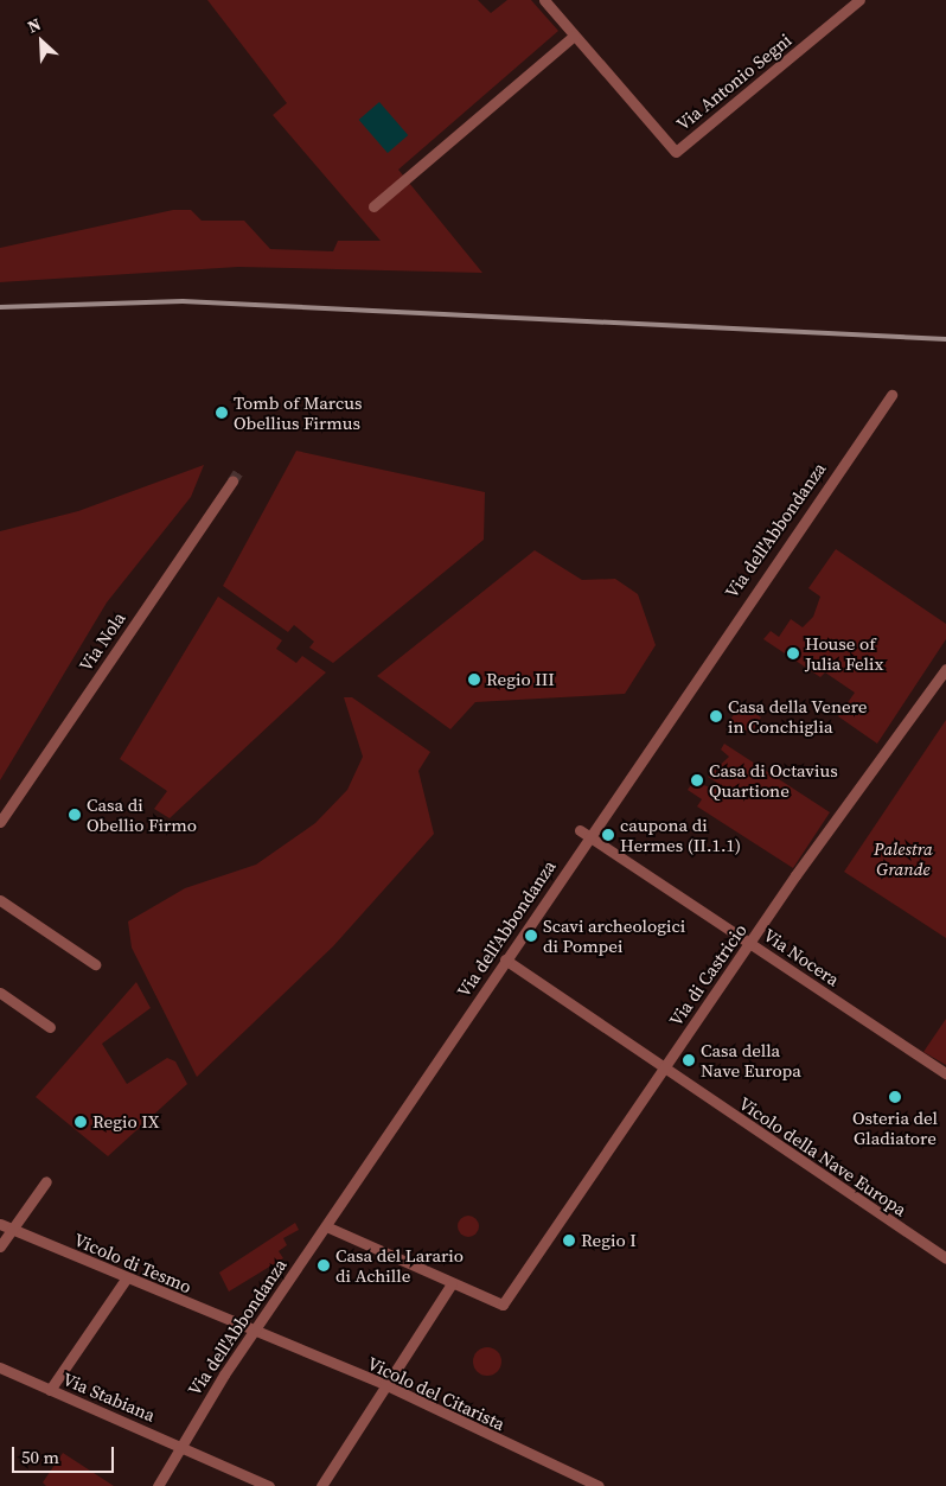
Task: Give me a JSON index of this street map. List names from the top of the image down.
{
  "streets": {
    "street": [
      "Via Antonio Segni",
      "Via dell'Abbondanza",
      "Via Nola",
      "Via Nocera",
      "Via di Castricio",
      "Vicolo della Nave Europa",
      "Vicolo di Tesmo",
      "Vicolo del Citarista",
      "Via Stabiana"
    ]
  },
  "crossings": [
    ["Via dell'Abbondanza", "Via Nocera"],
    ["Via dell'Abbondanza", "Vicolo della Nave Europa"],
    ["Via dell'Abbondanza", "Vicolo di Tesmo"],
    ["Via dell'Abbondanza", "Vicolo del Citarista"],
    ["Via dell'Abbondanza", "Via Stabiana"],
    ["Via Nocera", "Via di Castricio"],
    ["Via di Castricio", "Vicolo della Nave Europa"],
    ["Vicolo di Tesmo", "Vicolo del Citarista"]
  ],
  "parks": ["Palestra Grande"],
  "places": [
    "Tomb of Marcus Obellius Firmus",
    "House of Julia Felix",
    "Regio III",
    "Casa della Venere in Conchiglia",
    "Casa di Octavius Quartione",
    "Casa di Obellio Firmo",
    "caupona di Hermes (II.1.1)",
    "Scavi archeologici di Pompei",
    "Casa della Nave Europa",
    "Osteria del Gladiatore",
    "Regio IX",
    "Regio I",
    "Casa del Larario di Achille"
  ],
  "scale_bar": "50 m",
  "north": "top left"
}
